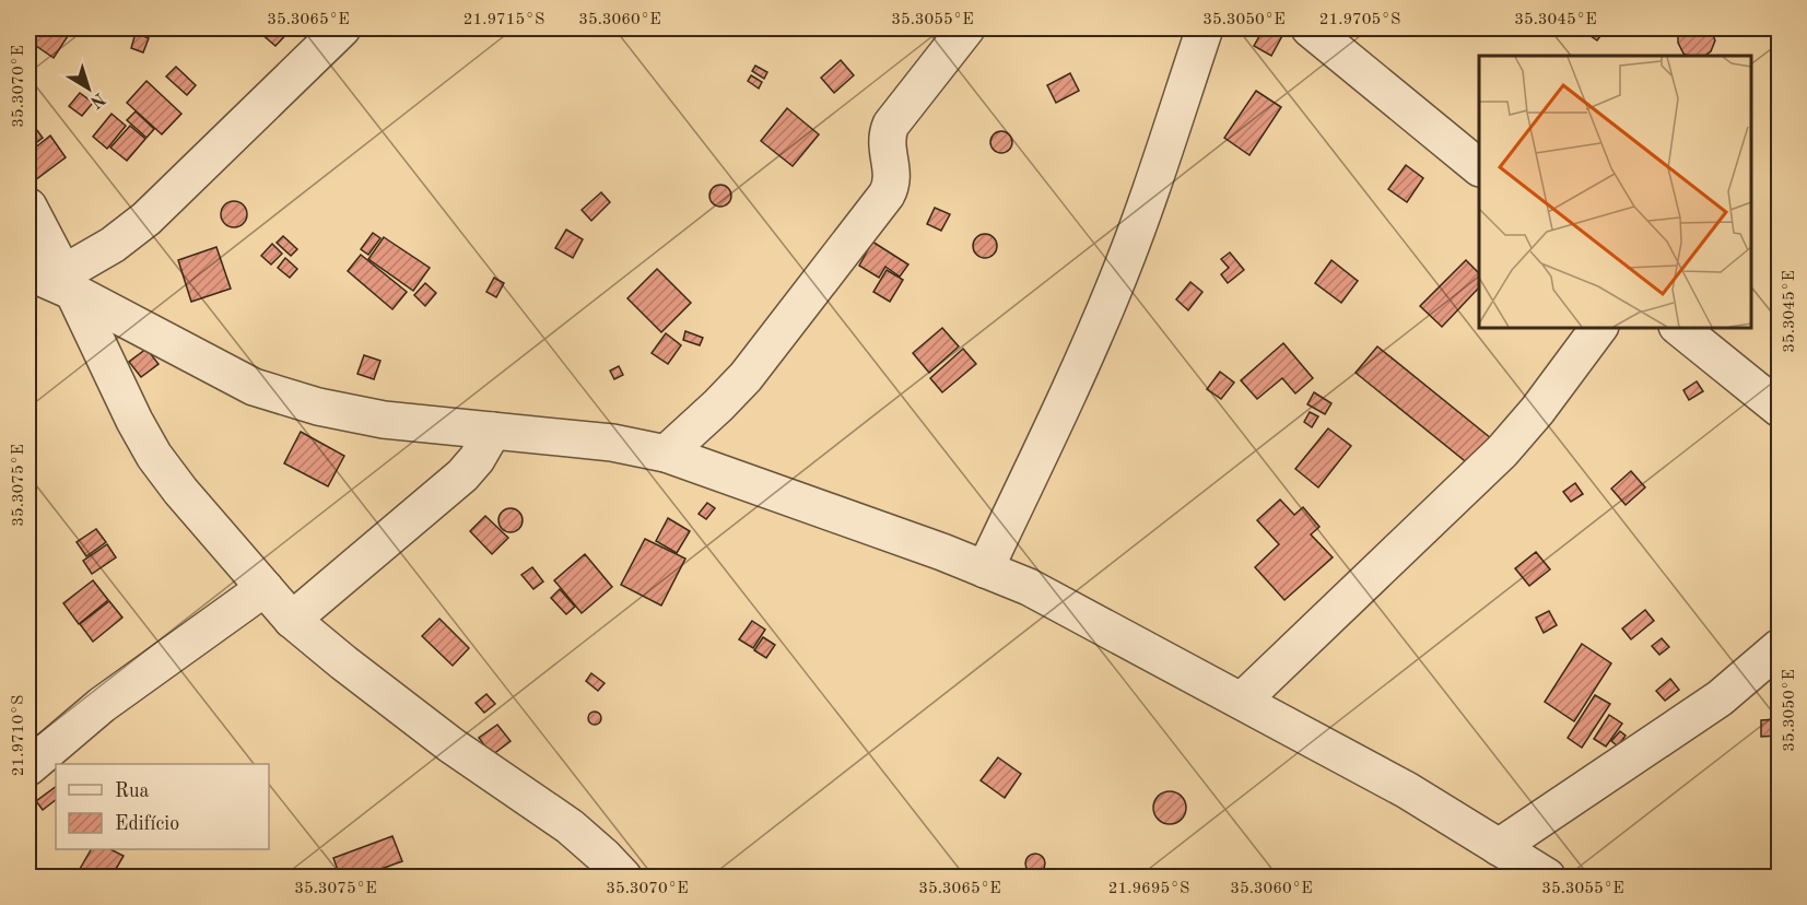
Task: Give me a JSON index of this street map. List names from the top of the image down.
{
  "legend": ["Rua", "Edifício"],
  "north": "bottom right",
  "coordinates": [
    "35.3065°E",
    "21.9715°S",
    "35.3060°E",
    "35.3055°E",
    "35.3050°E",
    "21.9705°S",
    "35.3045°E",
    "35.3070°E",
    "35.3075°E",
    "21.9710°S",
    "21.9695°S"
  ]
}
